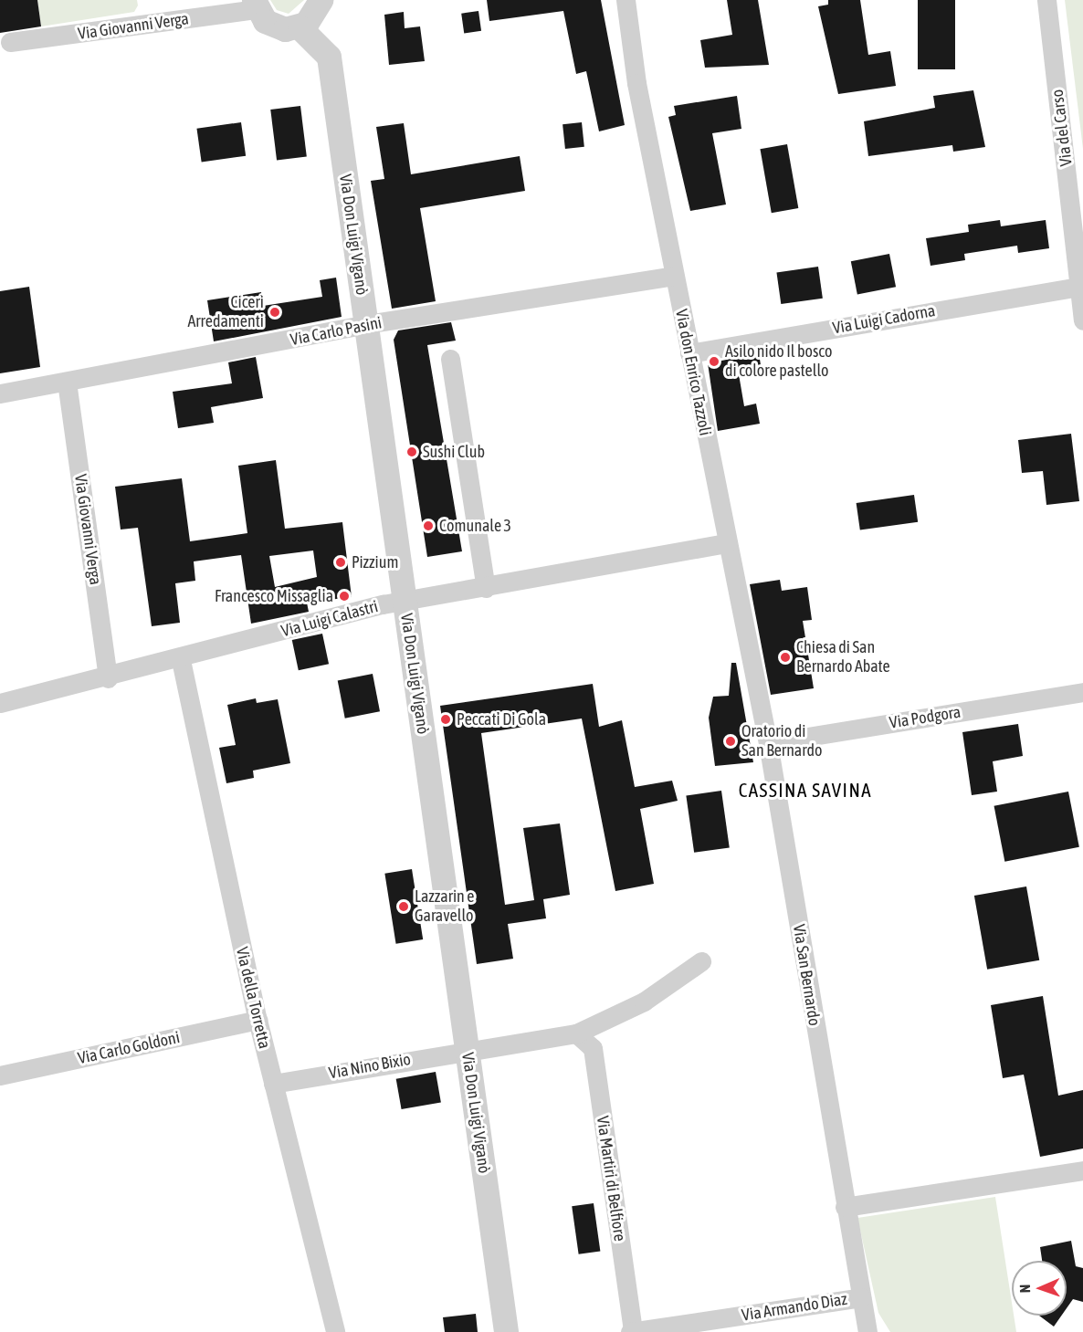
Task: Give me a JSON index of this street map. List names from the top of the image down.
{
  "streets": {
    "street": [
      "Via Giovanni Verga",
      "Via del Carso",
      "Via Don Luigi Viganò",
      "Via Luigi Cadorna",
      "Via Carlo Pasini",
      "Via don Enrico Tazzoli",
      "Via Luigi Calastri",
      "Via Podgora",
      "Via San Bernardo",
      "Via della Torretta",
      "Via Carlo Goldoni",
      "Via Nino Bixio",
      "Via Martiri di Belfiore",
      "Via Armando Diaz"
    ]
  },
  "crossings": [
    ["Via Giovanni Verga", "Via Carlo Pasini"],
    ["Via Giovanni Verga", "Via Luigi Calastri"],
    ["Via del Carso", "Via Luigi Cadorna"],
    ["Via Don Luigi Viganò", "Via Carlo Pasini"],
    ["Via Don Luigi Viganò", "Via Luigi Calastri"],
    ["Via Don Luigi Viganò", "Via Nino Bixio"],
    ["Via Luigi Cadorna", "Via don Enrico Tazzoli"],
    ["Via Carlo Pasini", "Via don Enrico Tazzoli"],
    ["Via don Enrico Tazzoli", "Via Luigi Calastri"],
    ["Via don Enrico Tazzoli", "Via Podgora"],
    ["Via don Enrico Tazzoli", "Via San Bernardo"],
    ["Via Luigi Calastri", "Via della Torretta"],
    ["Via Podgora", "Via San Bernardo"],
    ["Via San Bernardo", "Via Armando Diaz"],
    ["Via della Torretta", "Via Carlo Goldoni"],
    ["Via della Torretta", "Via Nino Bixio"],
    ["Via Nino Bixio", "Via Martiri di Belfiore"],
    ["Via Martiri di Belfiore", "Via Armando Diaz"]
  ],
  "districts": ["CASSINA SAVINA"],
  "places": [
    "Ciceri Arredamenti",
    "Asilo nido Il bosco di colore pastello",
    "Sushi Club",
    "Comunale 3",
    "Pizzium",
    "Francesco Missaglia",
    "Chiesa di San Bernardo Abate",
    "Peccati Di Gola",
    "Oratorio di San Bernardo",
    "Lazzarin e Garavello"
  ],
  "north": "left"
}
